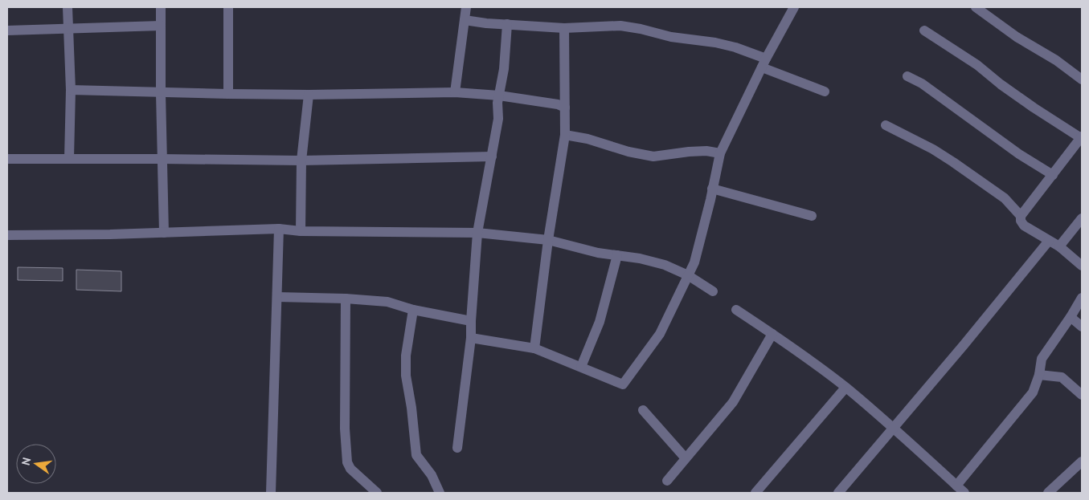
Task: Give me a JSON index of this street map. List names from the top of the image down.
{
  "north": "left"
}
